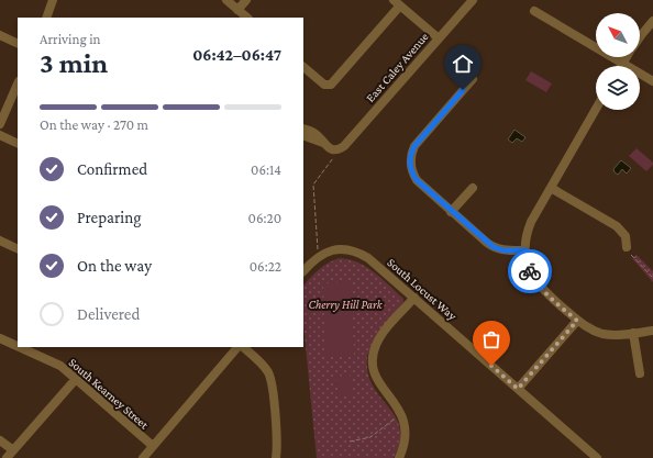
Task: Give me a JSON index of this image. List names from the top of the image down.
{
  "streets": {
    "street": ["East Caley Avenue", "South Locust Way", "South Kearney Street"]
  },
  "parks": ["Cherry Hill Park"],
  "north": "top left",
  "page": {
    "heading": ["3 min", "Arriving in", "06:42–06:47"],
    "bar": "On the way · 270 m",
    "list": [
      ["Confirmed", "06:14"],
      ["Preparing", "06:20"],
      ["On the way", "06:22"],
      "Delivered"
    ]
  }
}
